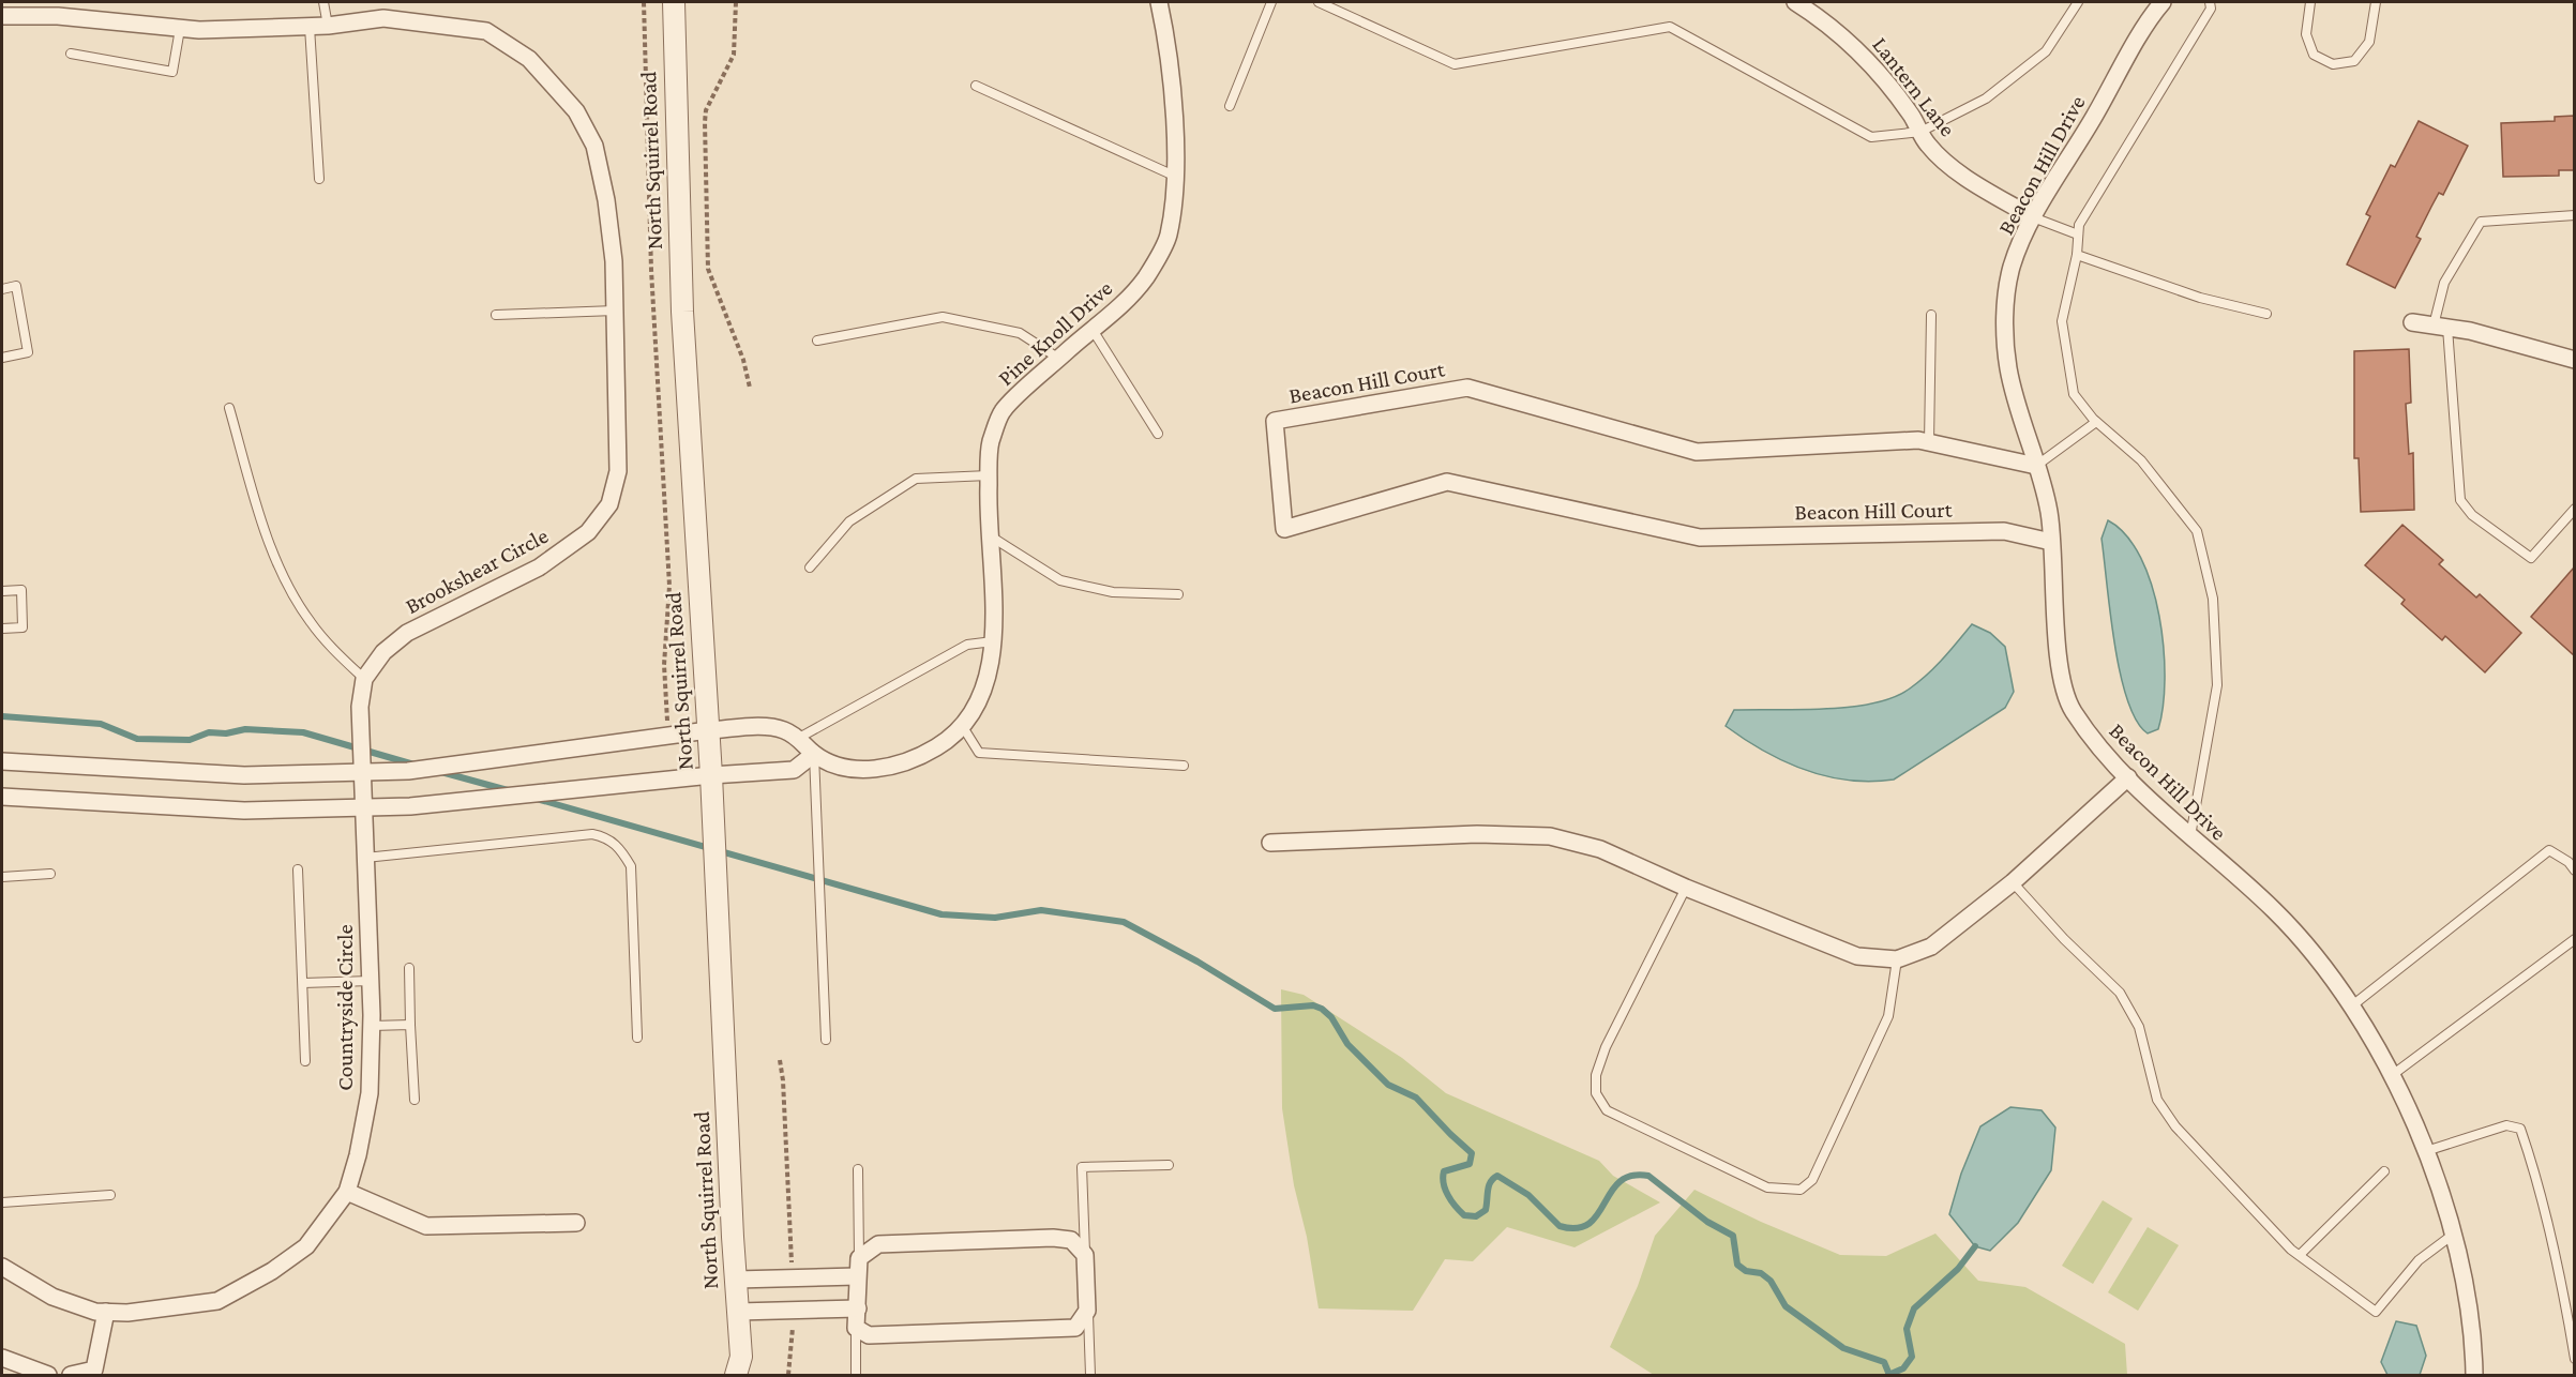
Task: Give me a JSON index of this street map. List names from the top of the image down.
{
  "streets": {
    "street": [
      "Lantern Lane",
      "North Squirrel Road",
      "Beacon Hill Drive",
      "Pine Knoll Drive",
      "Beacon Hill Court",
      "Brookshear Circle",
      "Countryside Circle"
    ]
  },
  "crossings": [
    ["Lantern Lane", "Beacon Hill Drive"],
    ["North Squirrel Road", "Pine Knoll Drive"],
    ["Beacon Hill Drive", "Beacon Hill Court"],
    ["Brookshear Circle", "Countryside Circle"]
  ]
}
